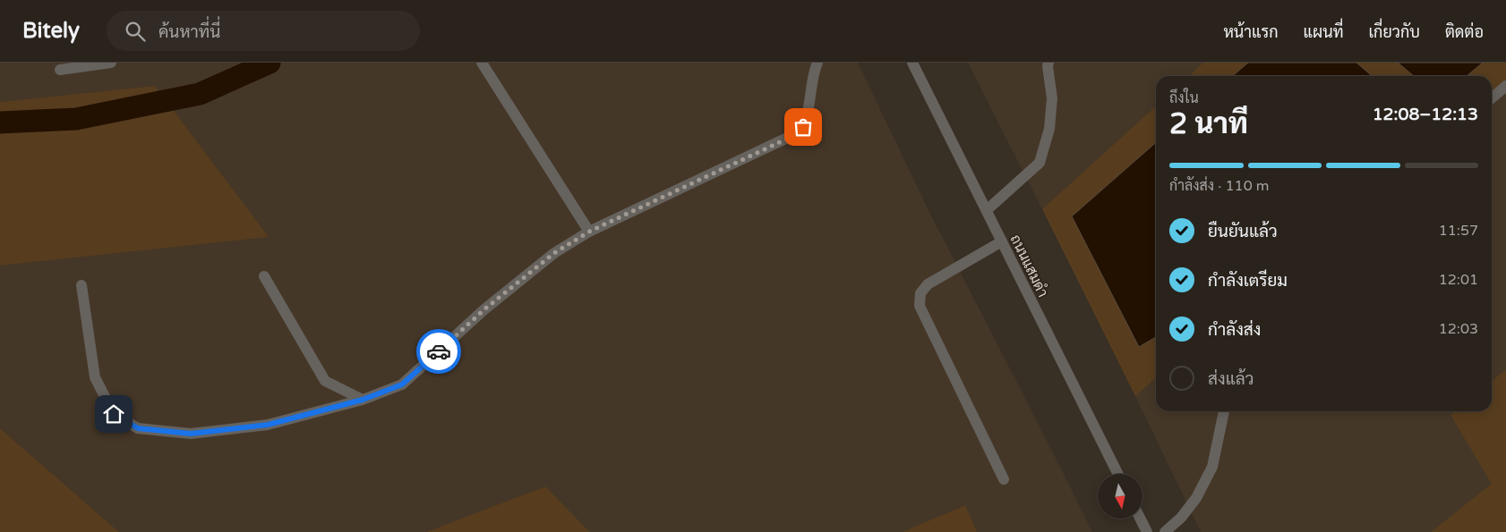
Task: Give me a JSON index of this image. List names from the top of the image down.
{
  "streets": {
    "street": ["ถนนแสมดำ"]
  },
  "north": "bottom",
  "page": {
    "header": "Bitely",
    "search": "ค้นหาที่นี่",
    "nav": [
      "หน้าแรก",
      "แผนที่",
      "เกี่ยวกับ",
      "ติดต่อ"
    ],
    "heading": ["2 นาที", "ถึงใน", "12:08–12:13"],
    "bar": "กำลังส่ง · 110 m",
    "list": [
      ["ยืนยันแล้ว", "11:57"],
      ["กำลังเตรียม", "12:01"],
      ["กำลังส่ง", "12:03"],
      "ส่งแล้ว"
    ]
  }
}
